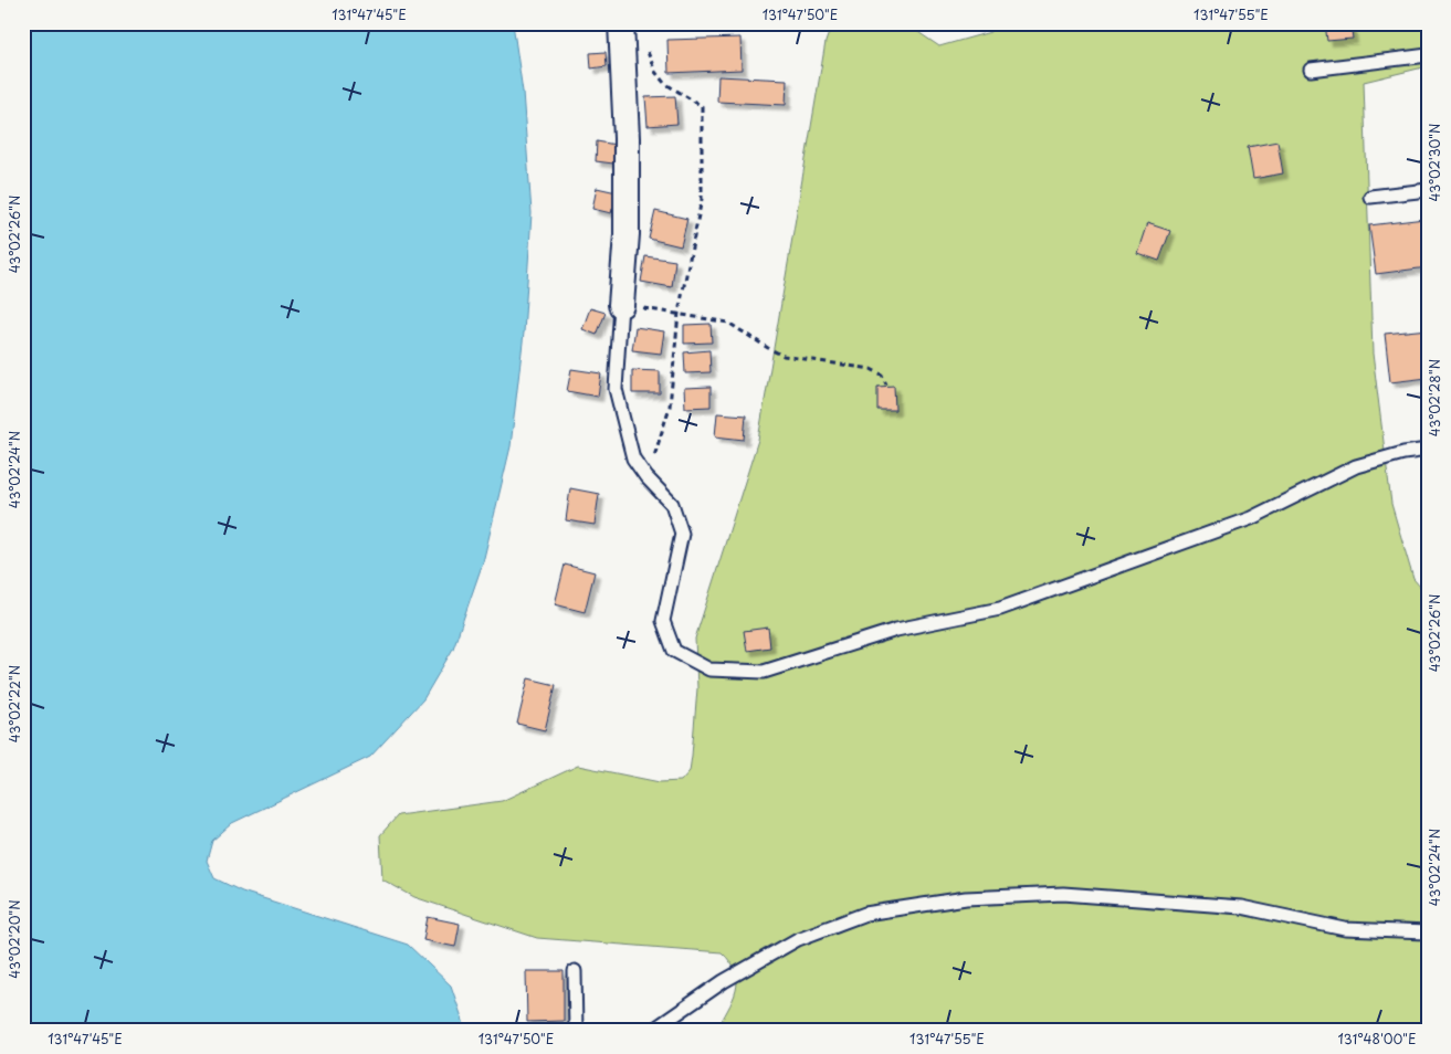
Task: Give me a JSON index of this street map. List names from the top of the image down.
{
  "coordinates": [
    "131°47'45\"E",
    "131°47'50\"E",
    "131°47'55\"E",
    "43°02'30\"N",
    "43°02'26\"N",
    "43°02'28\"N",
    "43°02'24\"N",
    "43°02'22\"N",
    "43°02'20\"N",
    "131°48'00\"E"
  ]
}
